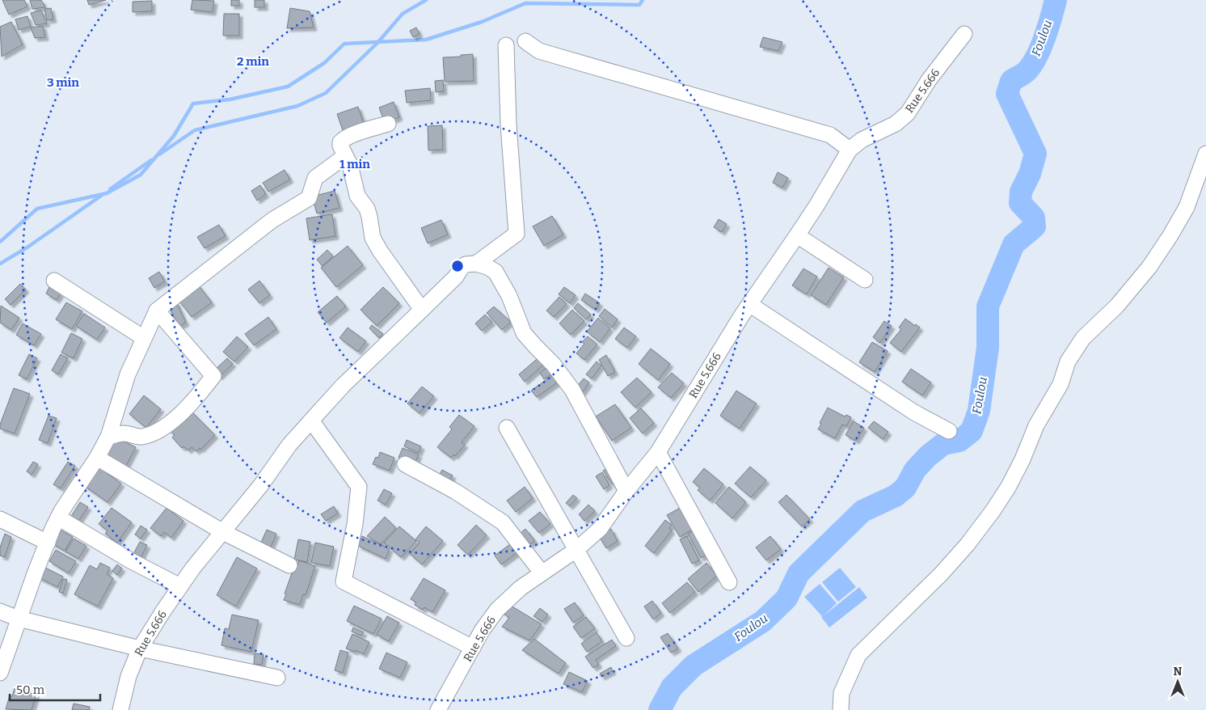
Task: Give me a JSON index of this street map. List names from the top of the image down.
{
  "streets": {
    "street": ["Rue 5.666"]
  },
  "water": ["Foulou"],
  "scale_bar": "50 m",
  "north": "top",
  "rings": ["2 min", "3 min", "1 min"]
}
